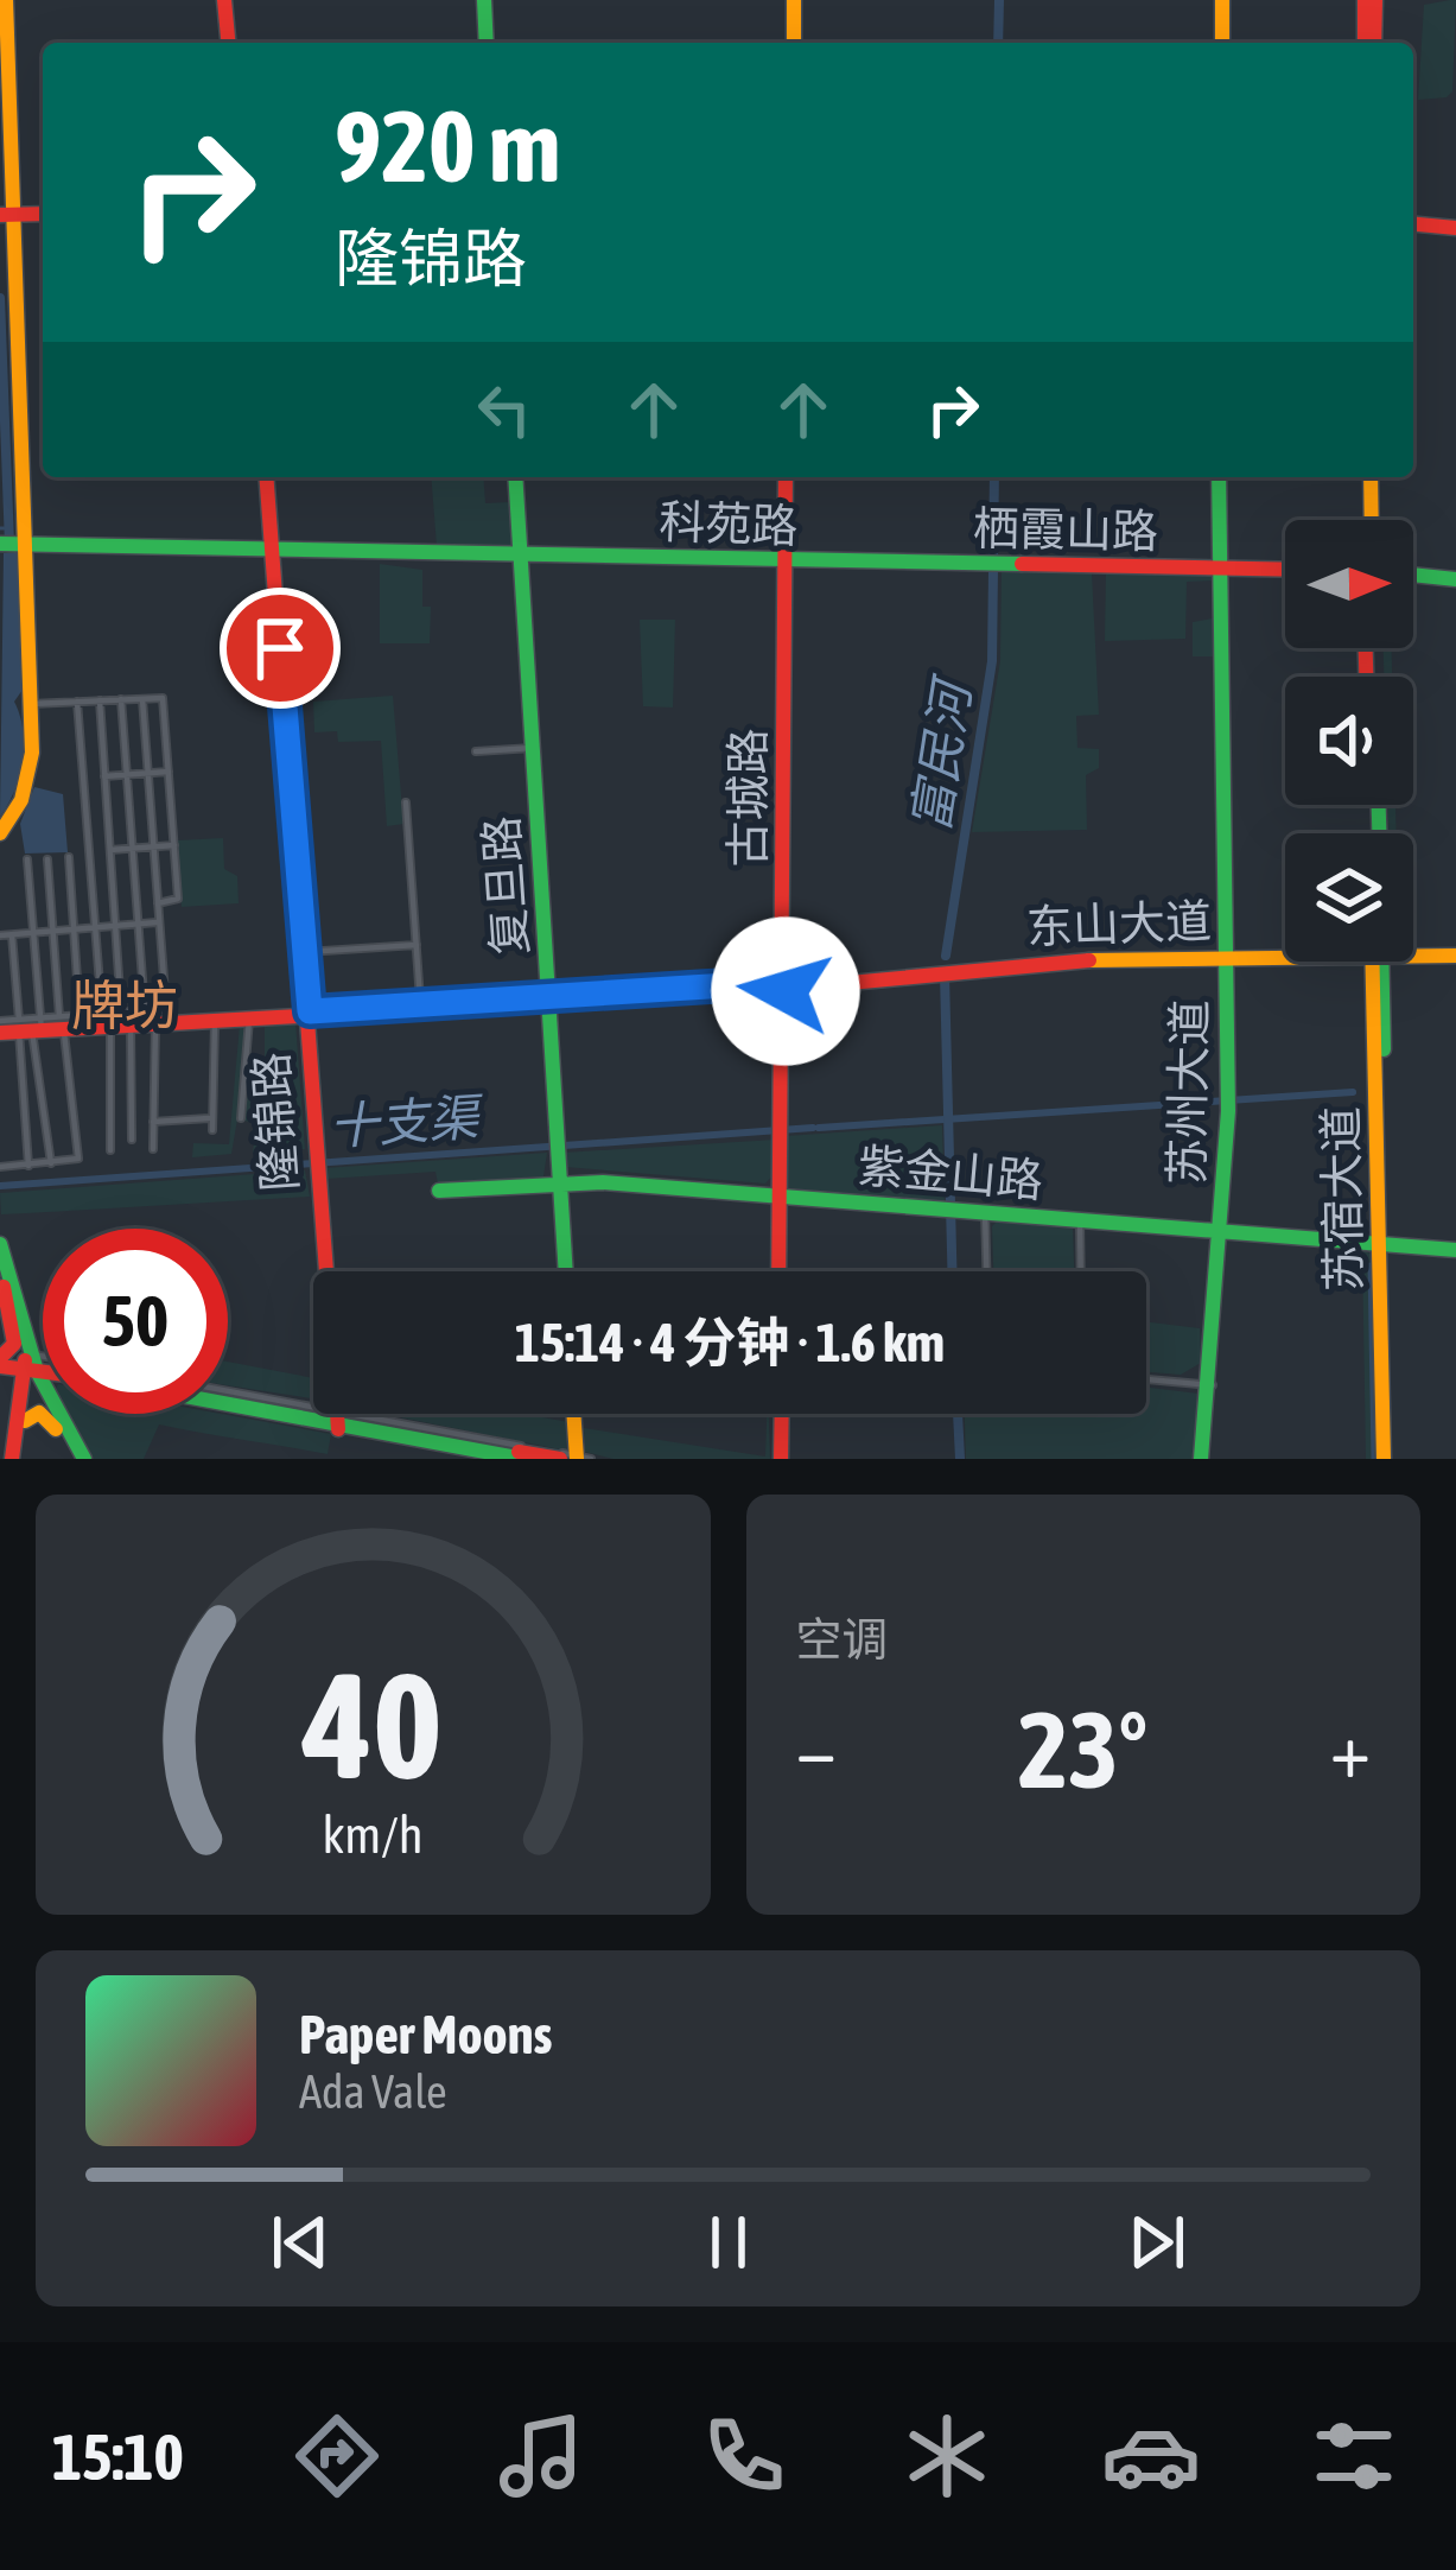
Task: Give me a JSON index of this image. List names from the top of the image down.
{
  "streets": {
    "street": [
      "科苑路",
      "栖霞山路",
      "古城路",
      "复旦路",
      "东山大道",
      "苏州大道",
      "隆锦路",
      "紫金山路",
      "苏宿大道"
    ]
  },
  "crossings": [
    ["科苑路", "栖霞山路"],
    ["科苑路", "古城路"],
    ["科苑路", "复旦路"],
    ["科苑路", "隆锦路"],
    ["栖霞山路", "苏州大道"],
    ["古城路", "东山大道"],
    ["古城路", "紫金山路"],
    ["复旦路", "东山大道"],
    ["复旦路", "紫金山路"],
    ["东山大道", "苏州大道"],
    ["东山大道", "隆锦路"],
    ["苏州大道", "紫金山路"],
    ["紫金山路", "苏宿大道"]
  ],
  "districts": ["牌坊"],
  "water": ["富民河", "十支渠"],
  "north": "right",
  "page": {
    "turn": ["920 m", "隆锦路"],
    "limit": "50",
    "trip": "15:14 · 4 分钟 · 1.6 km",
    "tile": "空调",
    "heat": ["−", "23°", "+"],
    "song": ["Paper Moons", "Ada Vale"],
    "tabs": "15:10",
    "gauge": ["40", "km/h"]
  }
}
